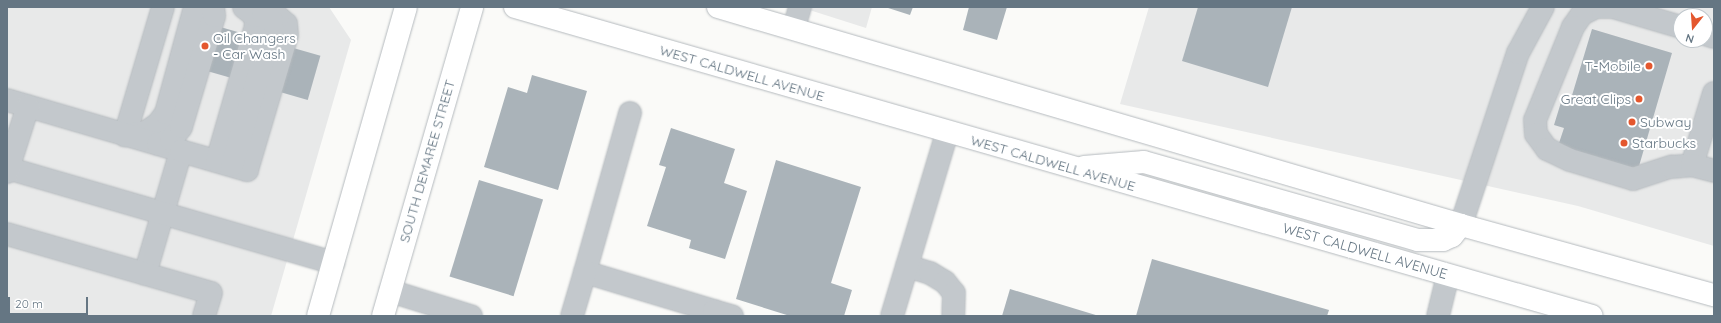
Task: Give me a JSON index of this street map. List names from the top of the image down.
{
  "streets": {
    "main road": ["WEST CALDWELL AVENUE", "SOUTH DEMAREE STREET"]
  },
  "places": [
    "Oil Changers - Car Wash",
    "T-Mobile",
    "Great Clips",
    "Subway",
    "Starbucks"
  ],
  "scale_bar": "20 m",
  "north": "bottom"
}
